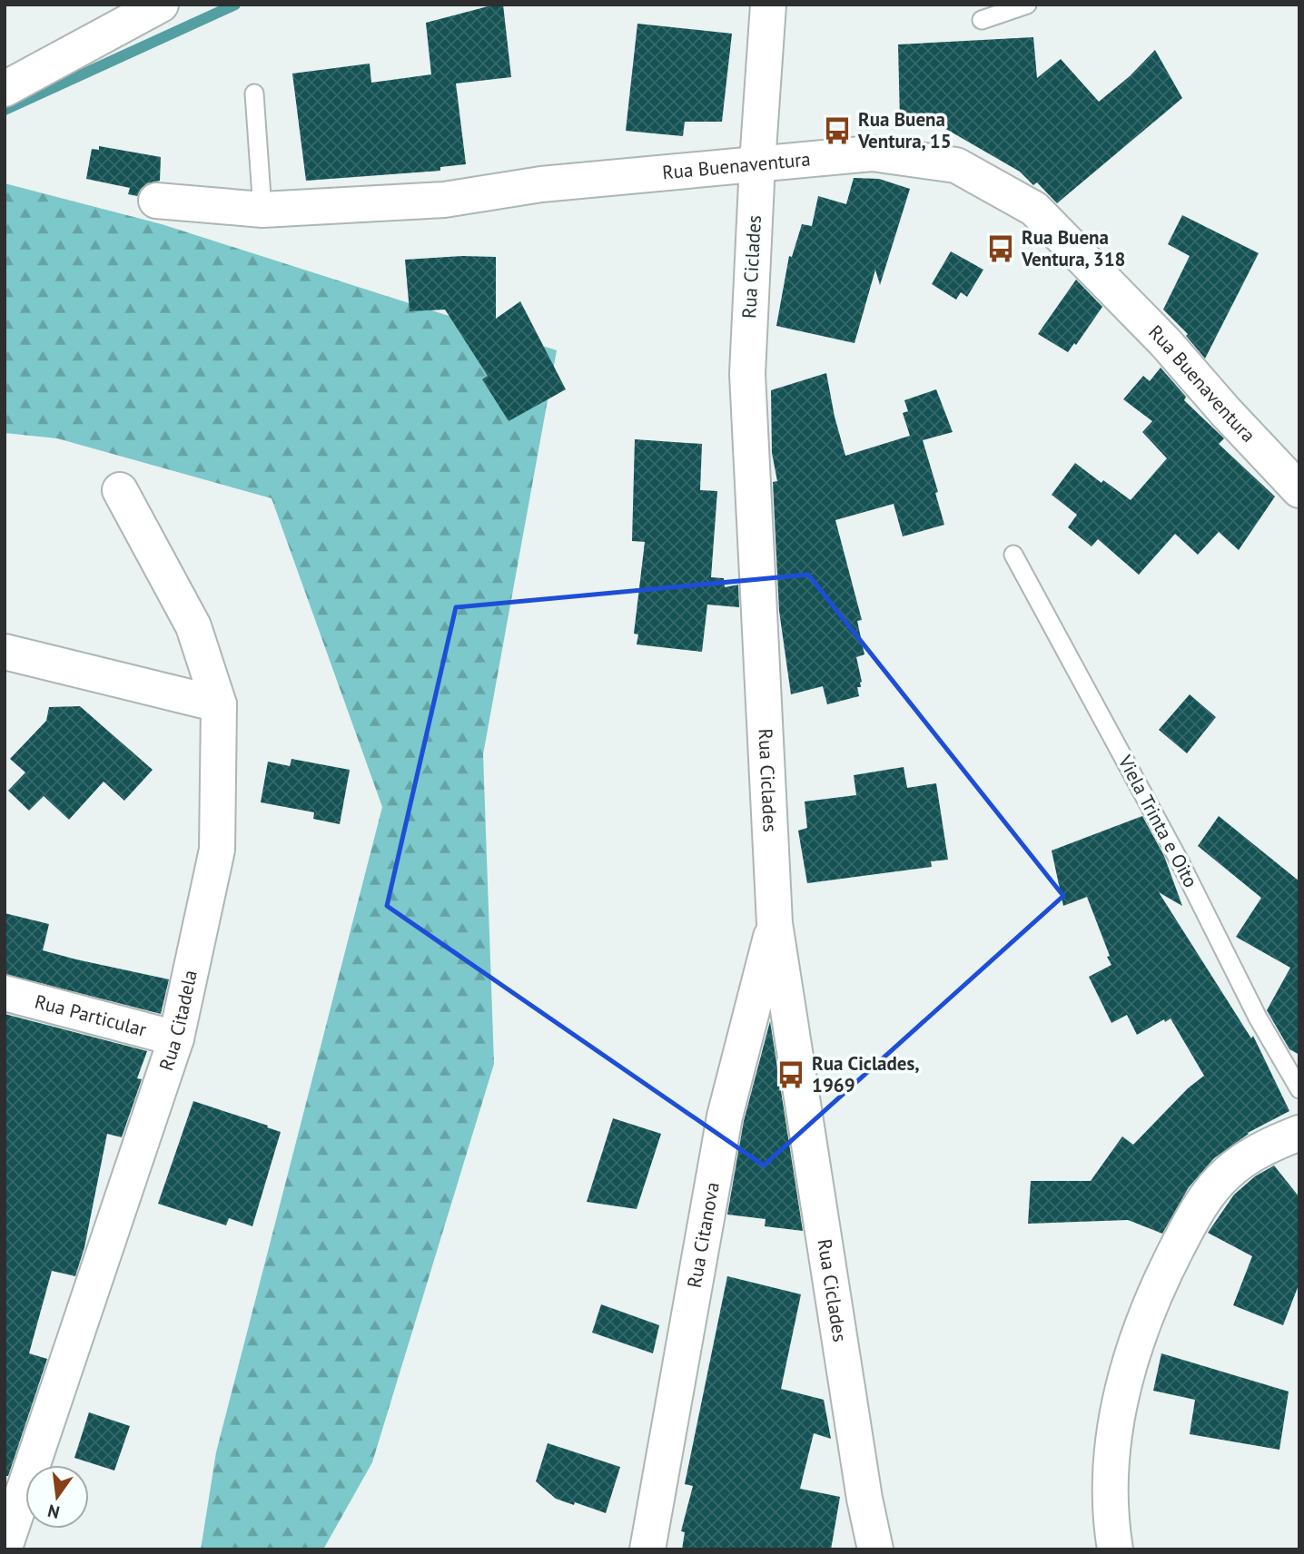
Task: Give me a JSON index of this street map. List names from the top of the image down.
{
  "streets": {
    "street": [
      "Rua Buenaventura",
      "Rua Ciclades",
      "Rua Particular",
      "Rua Citadela",
      "Rua Citanova"
    ],
    "lane": ["Viela Trinta e Oito"]
  },
  "crossings": [
    ["Rua Buenaventura", "Rua Ciclades"],
    ["Rua Ciclades", "Rua Citanova"],
    ["Rua Particular", "Rua Citadela"]
  ],
  "places": {
    "bus stop": ["Rua Buena Ventura, 15", "Rua Buena Ventura, 318", "Rua Ciclades, 1969"]
  },
  "north": "bottom"
}
